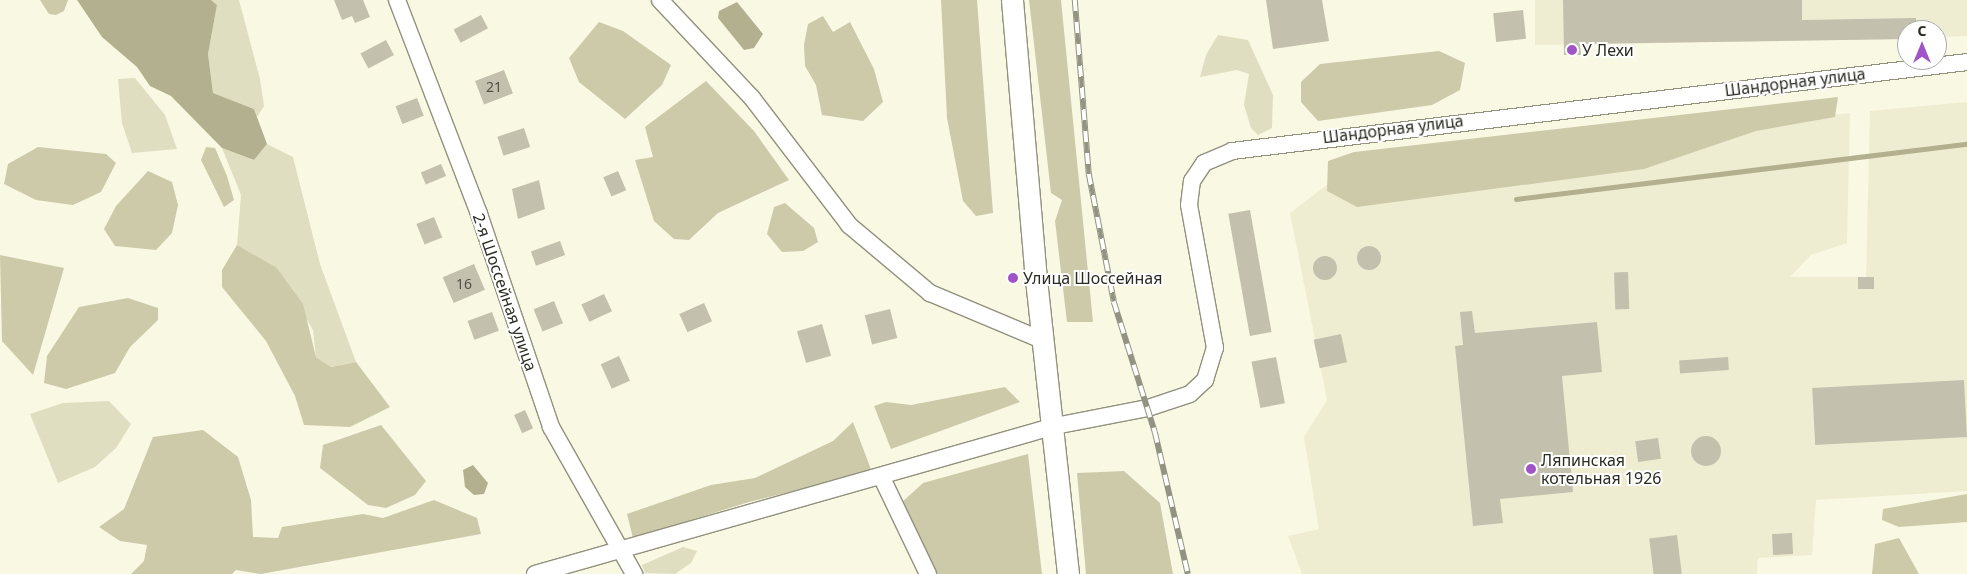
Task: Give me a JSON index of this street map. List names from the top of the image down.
{
  "streets": {
    "street": ["Шандорная улица", "2-я Шоссейная улица"]
  },
  "crossings": [
    ["Шандорная улица", "2-я Шоссейная улица"]
  ],
  "places": ["У Лехи", "Улица Шоссейная", "Ляпинская котельная 1926"],
  "house_numbers": ["21", "16"],
  "north": "top"
}
